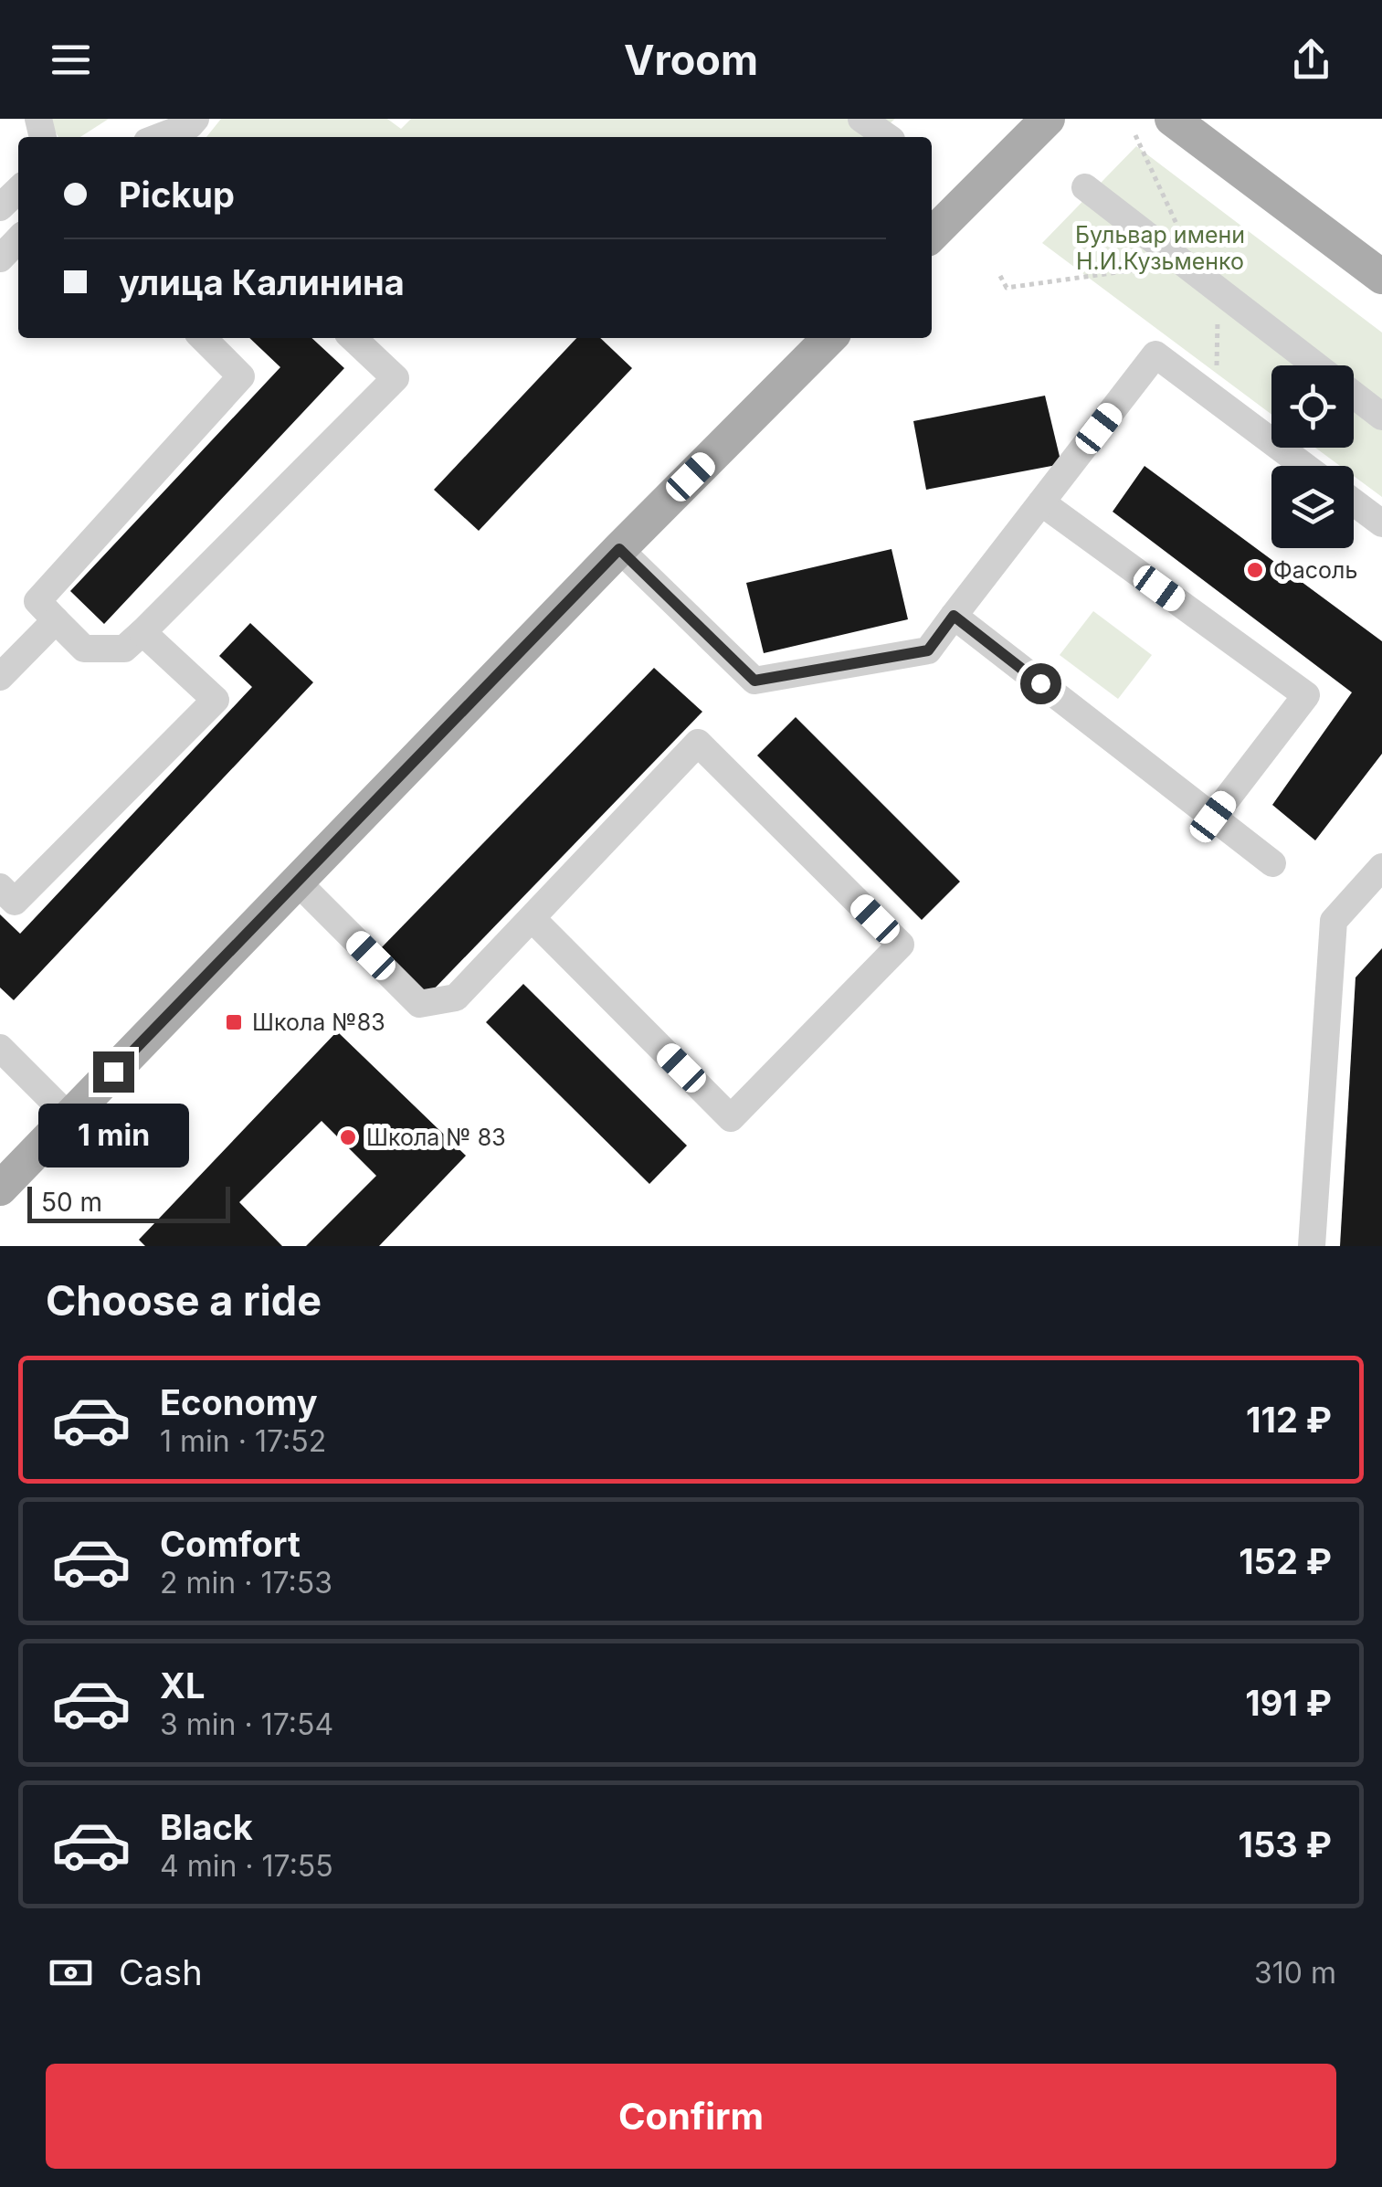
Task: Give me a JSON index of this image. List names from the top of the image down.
{
  "parks": ["Бульвар имени Н.И.Кузьменко"],
  "places": {
    "other": ["Фасоль", "Школа № 83"],
    "transit": ["Школа №83"]
  },
  "scale_bar": "50 m",
  "page": {
    "header": "Vroom",
    "banner": ["Pickup", "улица Калинина"],
    "bubble": "1 min",
    "scale": "50 m",
    "heading": "Choose a ride",
    "list": [
      {
        "name": "Economy",
        "note": "1 min · 17:52",
        "value": "112 ₽"
      },
      {
        "name": "Comfort",
        "note": "2 min · 17:53",
        "value": "152 ₽"
      },
      {
        "name": "XL",
        "note": "3 min · 17:54",
        "value": "191 ₽"
      },
      {
        "name": "Black",
        "note": "4 min · 17:55",
        "value": "153 ₽"
      }
    ],
    "pay": ["Cash", "310 m"],
    "buttons": "Confirm"
  }
}
